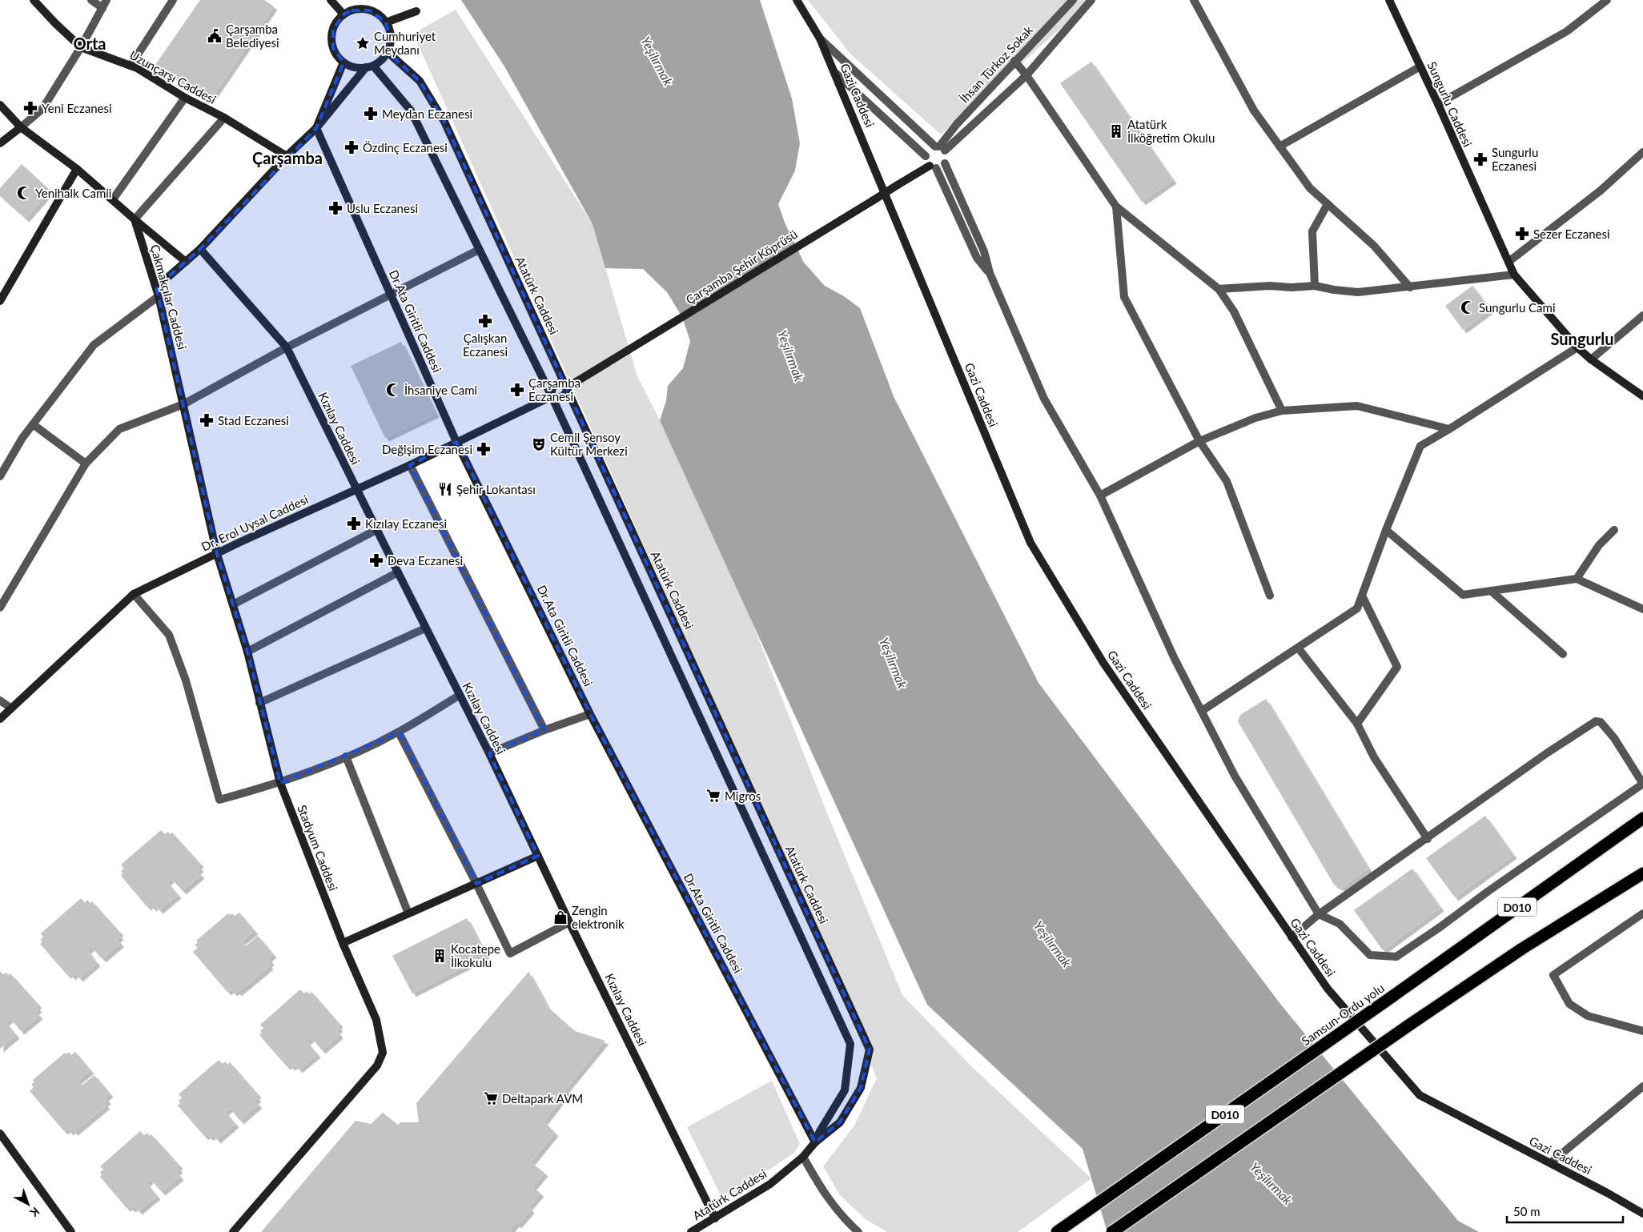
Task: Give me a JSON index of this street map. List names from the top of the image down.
{
  "streets": {
    "highway": ["D010", "Samsun-Ordu yolu"],
    "street": [
      "İhsan Türkoz Sokak",
      "Uzunçarşı Caddesi",
      "Gazi Caddesi",
      "Sungurlu Caddesi",
      "Çarşamba Şehir Köprüsü",
      "Atatürk Caddesi",
      "Çakmakçılar Caddesi",
      "Dr.Ata Giritli Caddesi",
      "Kızılay Caddesi",
      "Dr. Erol Uysal Caddesi",
      "Stadyum Caddesi"
    ]
  },
  "crossings": [
    ["İhsan Türkoz Sokak", "Çarşamba Şehir Köprüsü"],
    ["Çarşamba Şehir Köprüsü", "Atatürk Caddesi"],
    ["Çarşamba Şehir Köprüsü", "Dr. Erol Uysal Caddesi"],
    ["Atatürk Caddesi", "Dr.Ata Giritli Caddesi"],
    ["Atatürk Caddesi", "Kızılay Caddesi"],
    ["Atatürk Caddesi", "Dr. Erol Uysal Caddesi"],
    ["Çakmakçılar Caddesi", "Dr. Erol Uysal Caddesi"],
    ["Çakmakçılar Caddesi", "Stadyum Caddesi"],
    ["Dr.Ata Giritli Caddesi", "Dr. Erol Uysal Caddesi"],
    ["Kızılay Caddesi", "Dr. Erol Uysal Caddesi"],
    ["Dr. Erol Uysal Caddesi", "Stadyum Caddesi"]
  ],
  "districts": ["Orta", "Çarşamba", "Sungurlu"],
  "water": ["Yeşilırmak"],
  "places": {
    "public building": ["Çarşamba Belediyesi"],
    "place": ["Cumhuriyet Meydanı"],
    "pharmacy": [
      "Yeni Eczanesi",
      "Meydan Eczanesi",
      "Özdinç Eczanesi",
      "Sungurlu Eczanesi",
      "Uslu Eczanesi",
      "Sezer Eczanesi",
      "Çalışkan Eczanesi",
      "Çarşamba Eczanesi",
      "Stad Eczanesi",
      "Değişim Eczanesi",
      "Kızılay Eczanesi",
      "Deva Eczanesi"
    ],
    "building": ["Atatürk İlköğretim Okulu", "Kocatepe İlkokulu"],
    "mosque": ["Yenihalk Camii", "Sungurlu Cami", "İhsaniye Cami"],
    "theatre": ["Cemil Şensoy Kültür Merkezi"],
    "restaurant": ["Şehir Lokantası"],
    "supermarket": ["Migros", "Deltapark AVM"],
    "shop": ["Zengin elektronik"]
  },
  "scale_bar": "50 m",
  "north": "bottom right"
}
